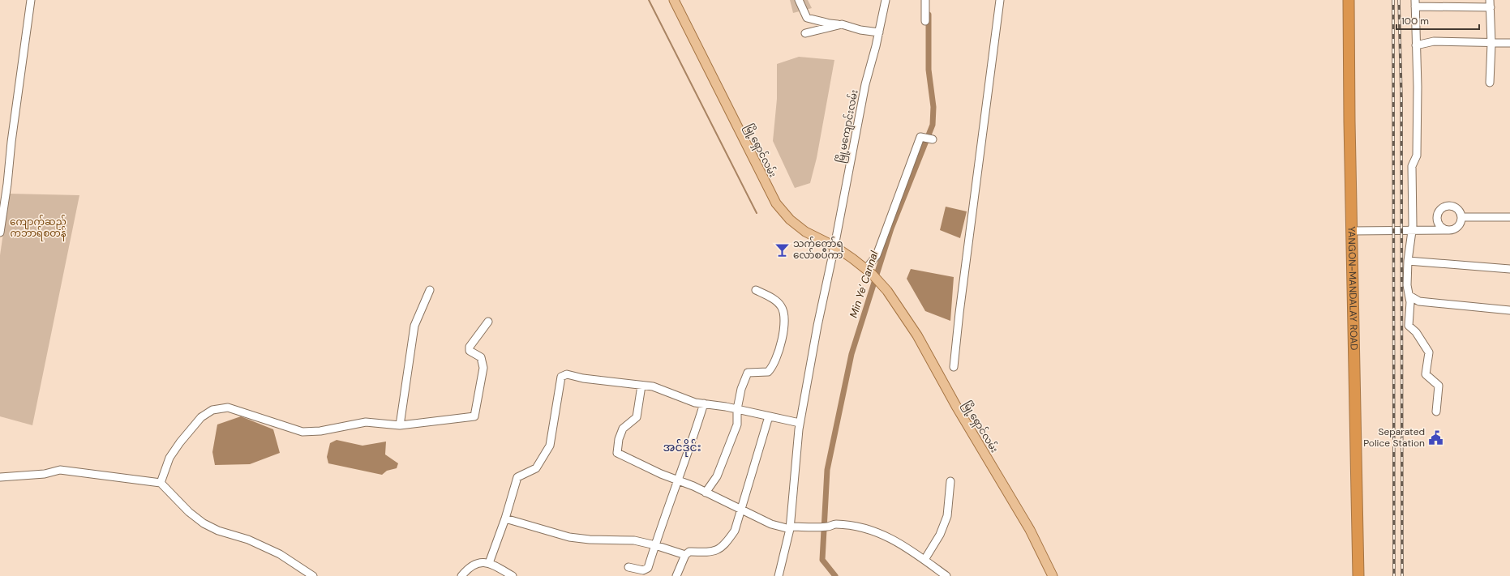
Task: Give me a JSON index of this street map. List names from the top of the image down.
{
  "streets": {
    "highway": ["YANGON-MANDALAY ROAD"],
    "main road": ["မြို့ရှောင်လမ်း"],
    "street": ["မြို့မကျောင်းလမ်း"]
  },
  "crossings": [
    ["မြို့မကျောင်းလမ်း", "မြို့ရှောင်လမ်း"]
  ],
  "districts": ["အင်ဒိုင်း"],
  "water": ["Min Ye' Cannal"],
  "parks": ["ကျောက်ဆည် ကဘာရ်စတန်"],
  "places": {
    "bar": ["သက်တော်ရ လော်စပီကာ"],
    "public building": ["Separated Police Station"]
  },
  "scale_bar": "100 m"
}
